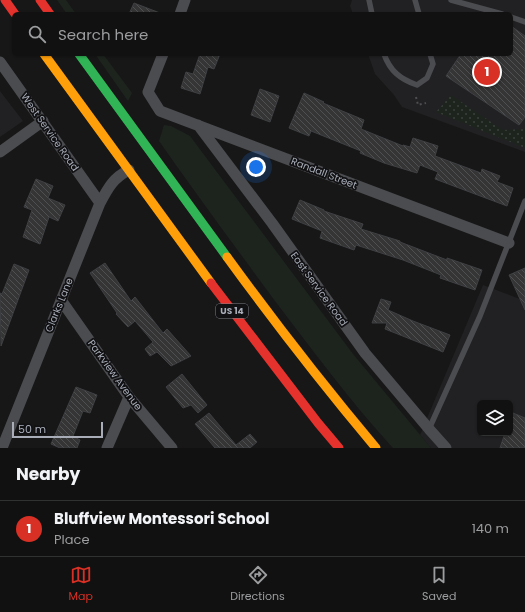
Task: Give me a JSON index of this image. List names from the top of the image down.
{
  "streets": {
    "highway": ["US 14"],
    "street": [
      "West Service Road",
      "Randall Street",
      "East Service Road",
      "Clarks Lane",
      "Parkview Avenue"
    ]
  },
  "crossings": [
    ["West Service Road", "Clarks Lane"],
    ["Randall Street", "East Service Road"],
    ["Clarks Lane", "US 14"],
    ["Clarks Lane", "Parkview Avenue"]
  ],
  "scale_bar": "50 m",
  "page": {
    "search": "Search here",
    "pins": "1",
    "scale": "50 m",
    "heading": "Nearby",
    "list": [
      {
        "mark": "1",
        "name": "Bluffview Montessori School",
        "note": "Place",
        "value": "140 m"
      }
    ],
    "nav": ["Map", "Directions", "Saved"]
  }
}
